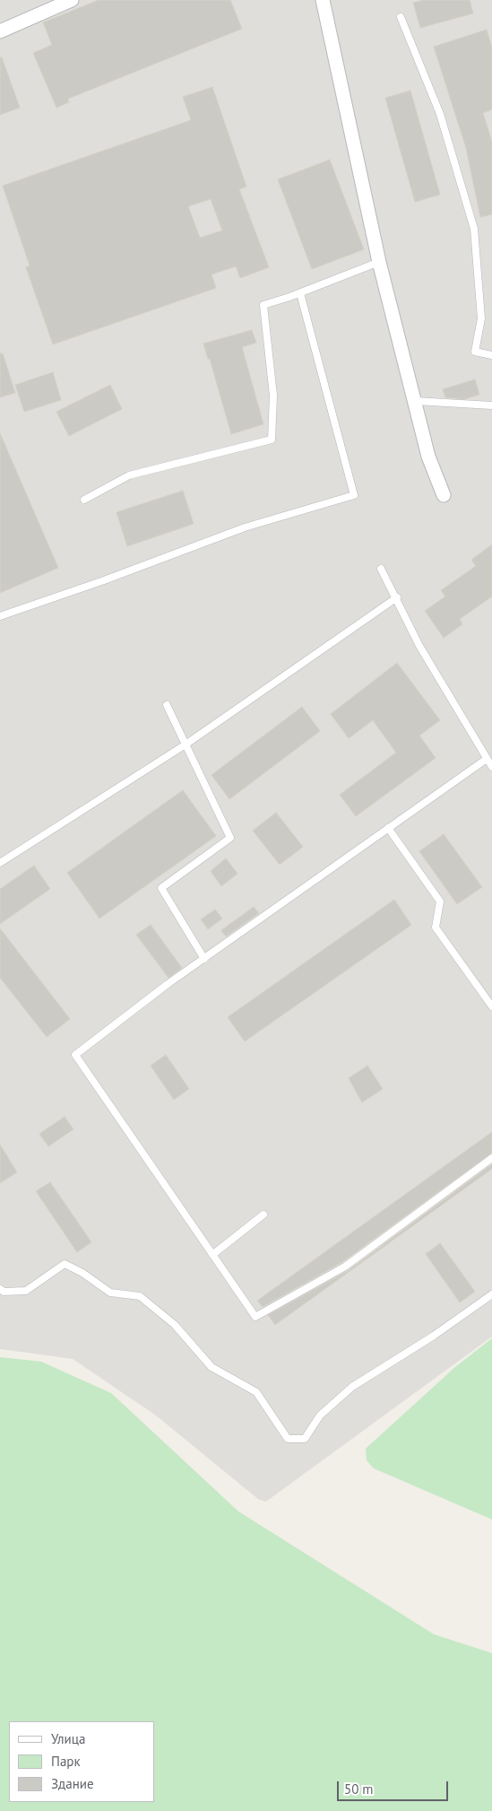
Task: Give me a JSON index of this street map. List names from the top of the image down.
{
  "legend": ["Улица", "Парк", "Здание"],
  "scale_bar": "50 m"
}
